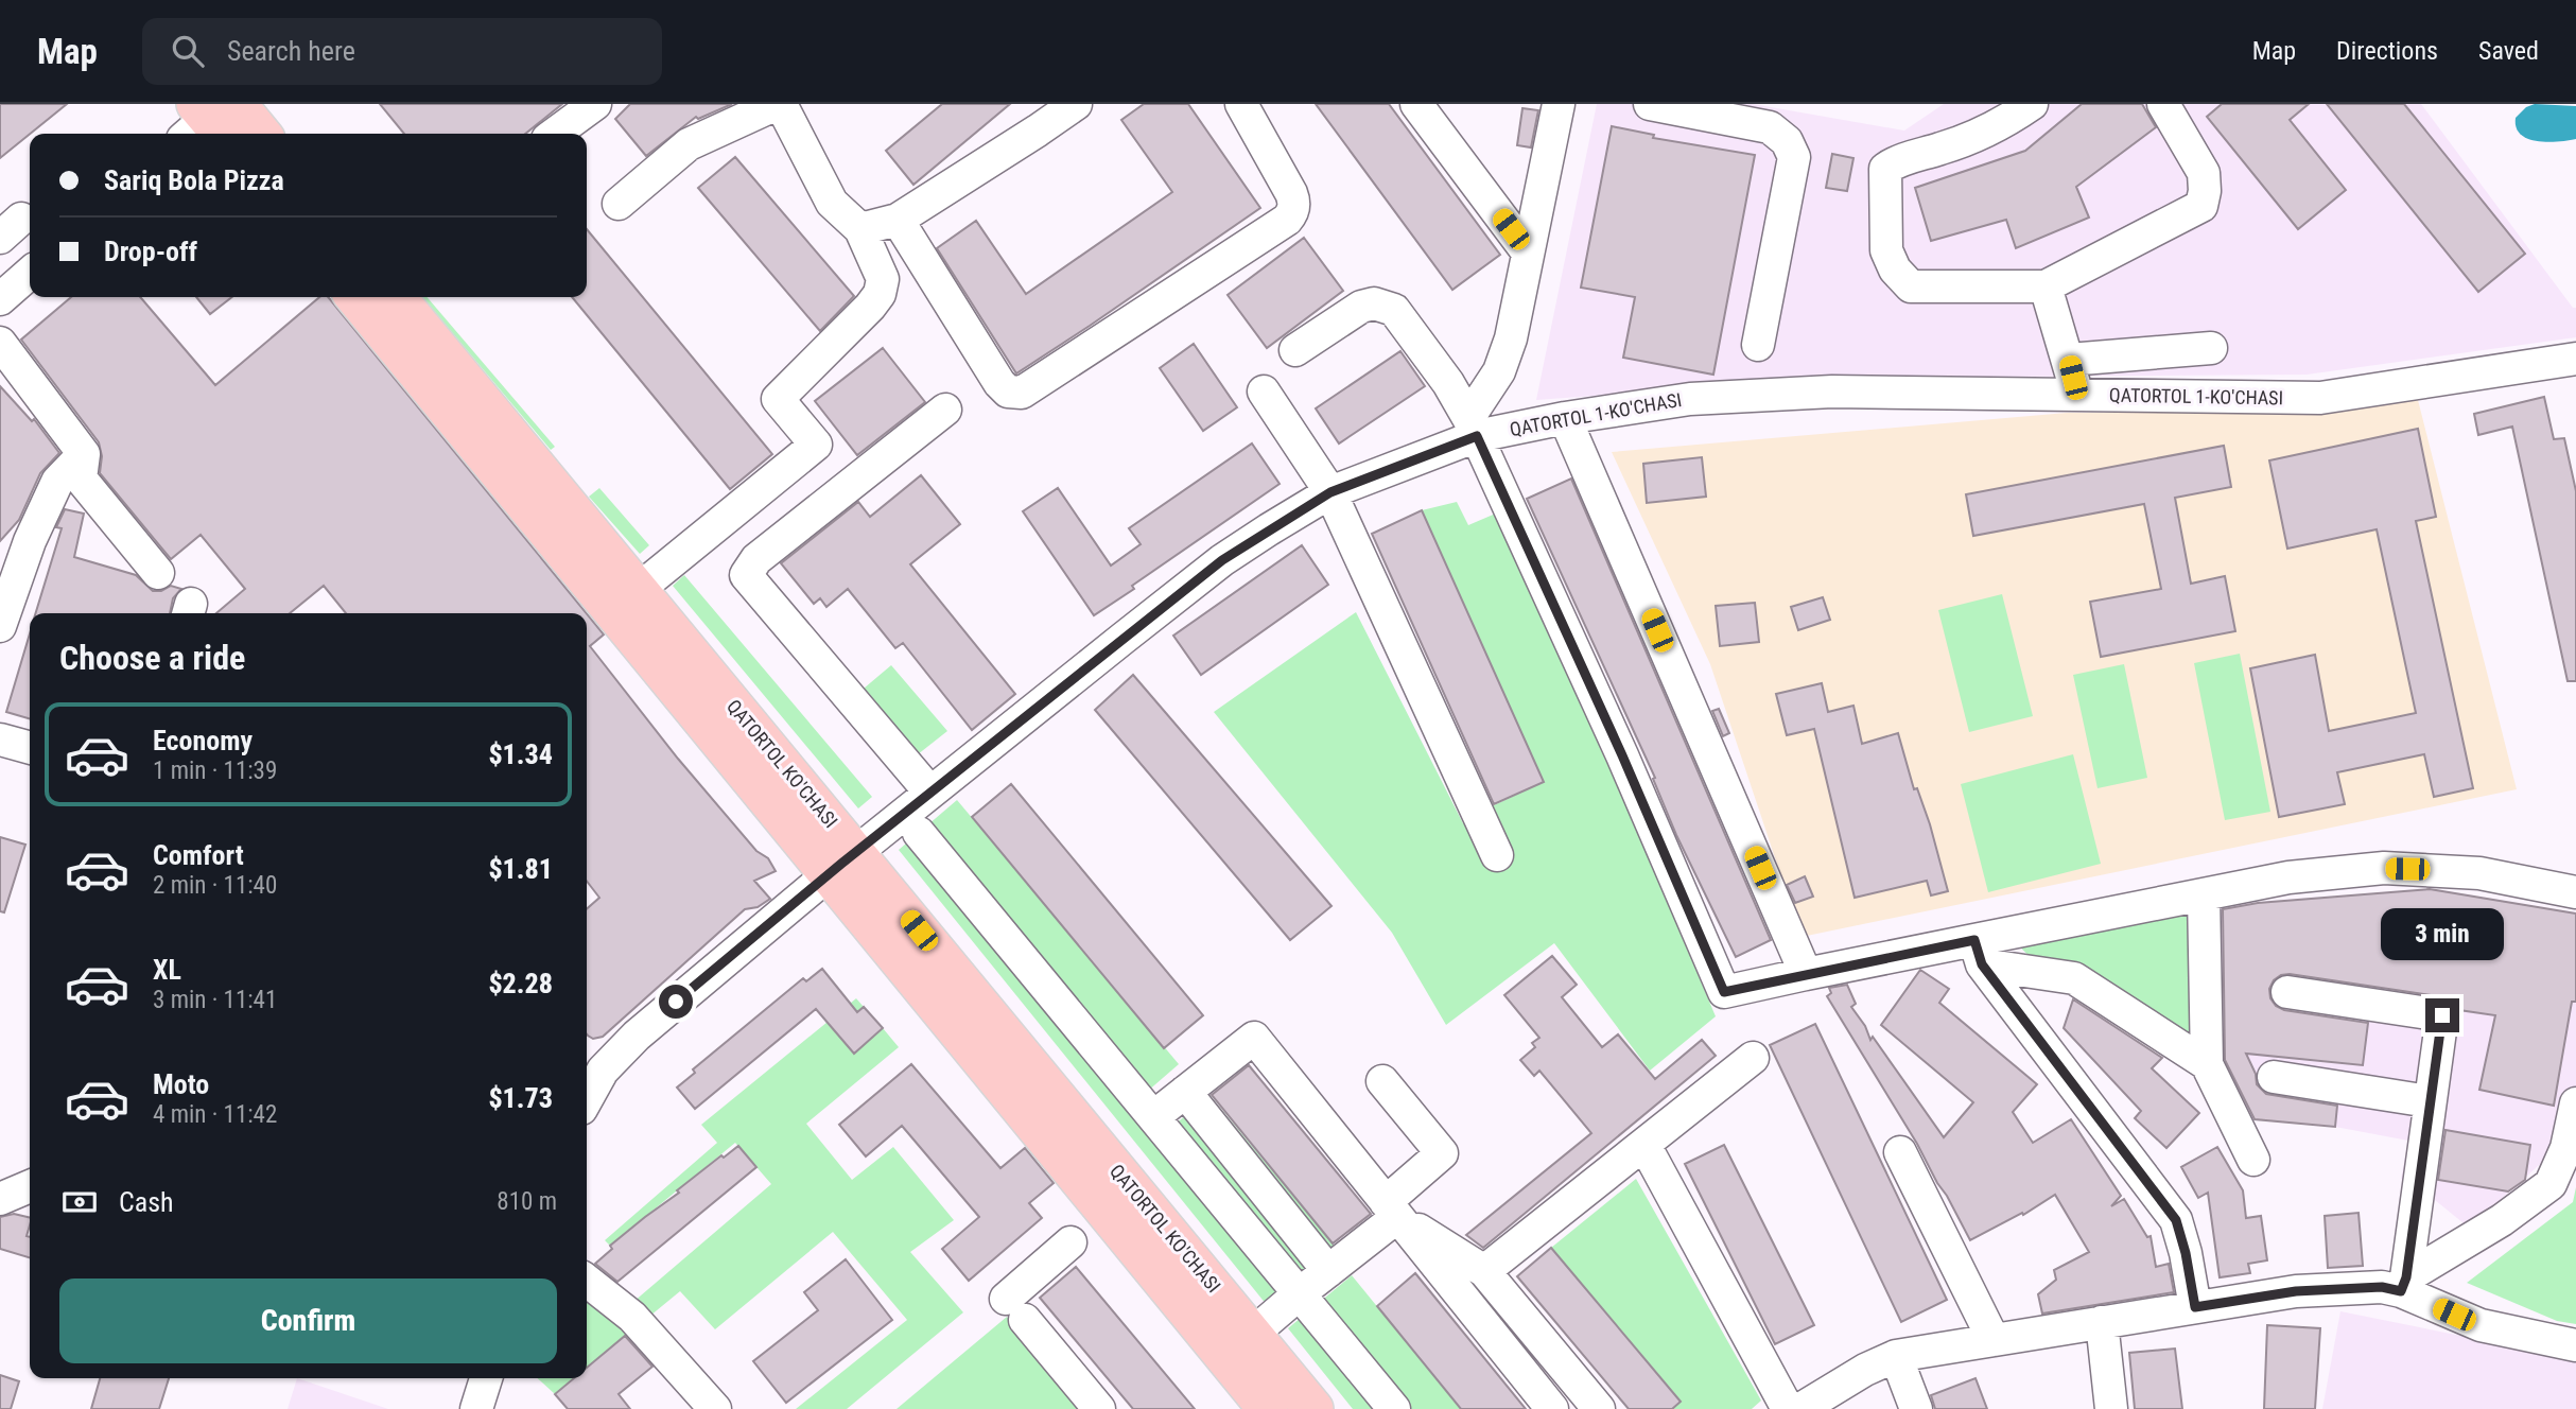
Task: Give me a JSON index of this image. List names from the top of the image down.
{
  "streets": {
    "main road": ["QATORTOL KO'CHASI"],
    "street": ["QATORTOL 1-KO'CHASI"]
  },
  "crossings": [
    ["QATORTOL 1-KO'CHASI", "QATORTOL KO'CHASI"]
  ],
  "page": {
    "header": "Map",
    "search": "Search here",
    "nav": ["Map", "Directions", "Saved"],
    "banner": ["Sariq Bola Pizza", "Drop-off"],
    "heading": "Choose a ride",
    "list": [
      {
        "name": "Economy",
        "note": "1 min · 11:39",
        "value": "$1.34"
      },
      {
        "name": "Comfort",
        "note": "2 min · 11:40",
        "value": "$1.81"
      },
      {
        "name": "XL",
        "note": "3 min · 11:41",
        "value": "$2.28"
      },
      {
        "name": "Moto",
        "note": "4 min · 11:42",
        "value": "$1.73"
      }
    ],
    "bubble": "3 min",
    "pay": ["Cash", "810 m"],
    "buttons": "Confirm"
  }
}
